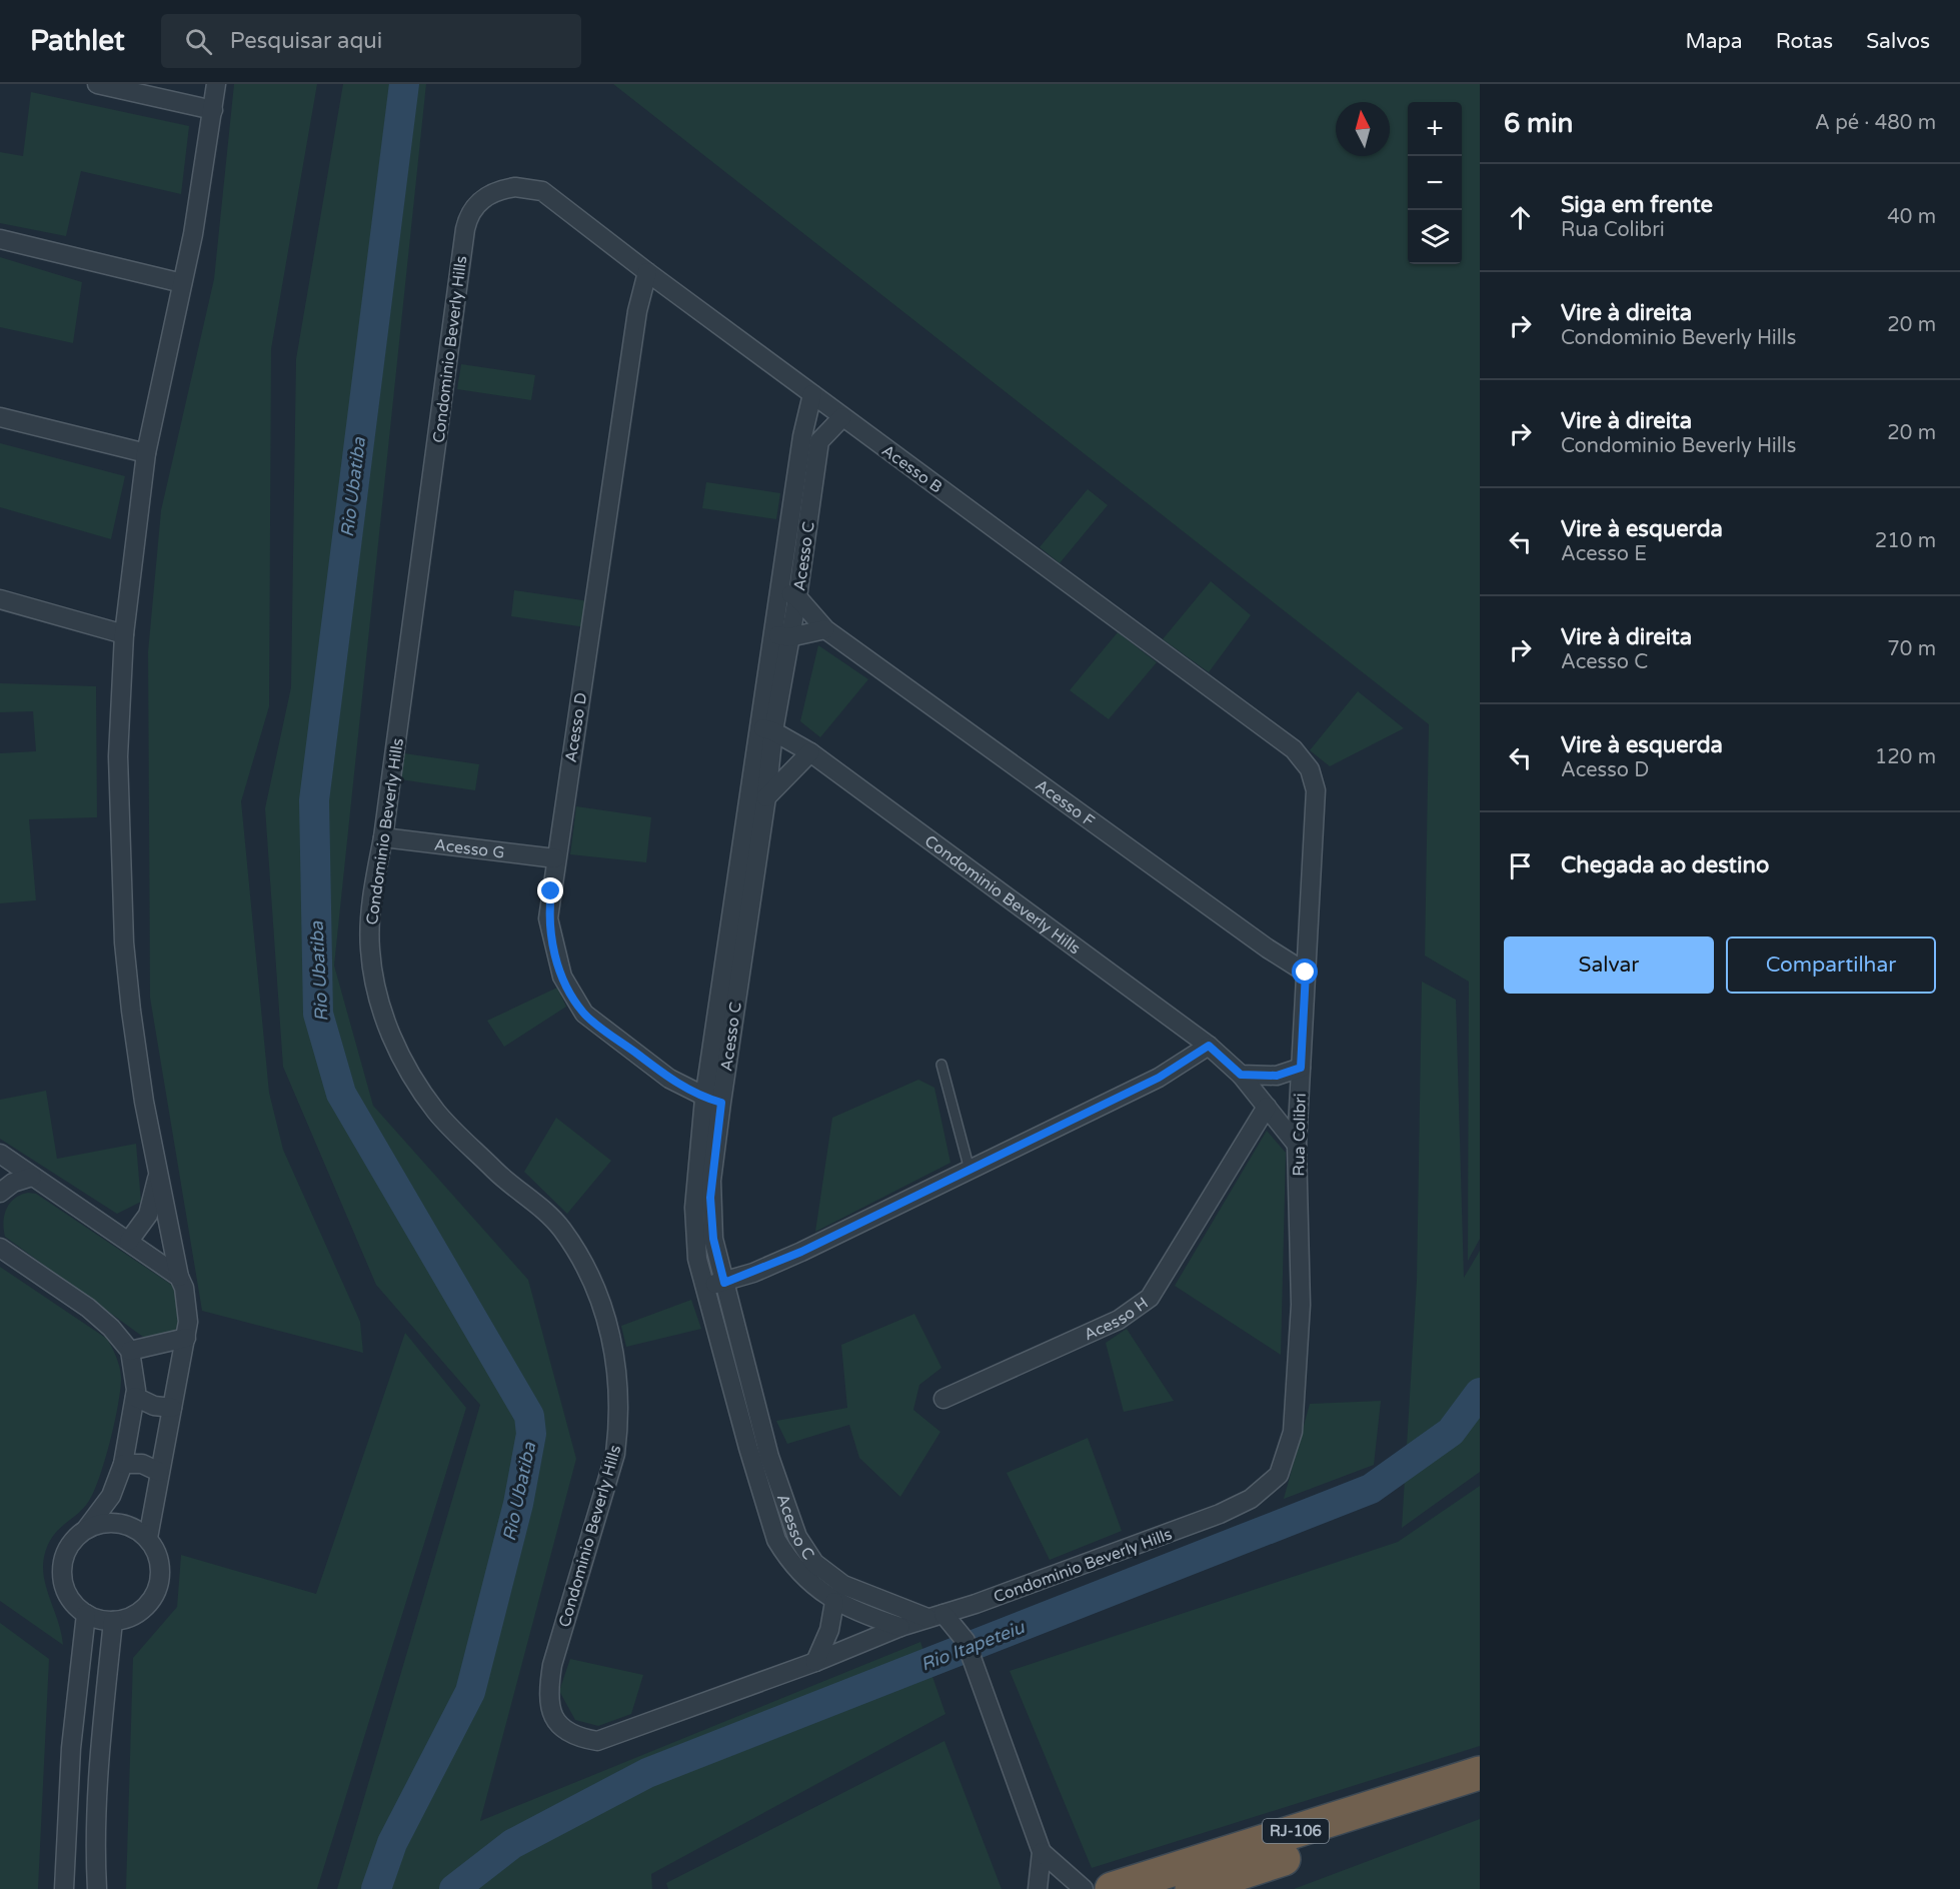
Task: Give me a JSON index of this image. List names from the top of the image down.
{
  "streets": {
    "highway": ["RJ-106"],
    "street": [
      "Condominio Beverly Hills",
      "Acesso B",
      "Acesso C",
      "Acesso D",
      "Acesso F",
      "Acesso G",
      "Rua Colibri",
      "Acesso H"
    ]
  },
  "crossings": [
    ["Condominio Beverly Hills", "Acesso B"],
    ["Condominio Beverly Hills", "Acesso C"],
    ["Condominio Beverly Hills", "Acesso G"],
    ["Condominio Beverly Hills", "Rua Colibri"],
    ["Condominio Beverly Hills", "Acesso H"],
    ["Acesso B", "Acesso C"],
    ["Acesso B", "Acesso D"],
    ["Acesso B", "Rua Colibri"],
    ["Acesso C", "Acesso D"],
    ["Acesso C", "Acesso F"],
    ["Acesso D", "Acesso G"],
    ["Acesso F", "Rua Colibri"]
  ],
  "water": ["Rio Ubatiba", "Rio Itapeteiu"],
  "north": "top",
  "page": {
    "header": "Pathlet",
    "search": "Pesquisar aqui",
    "nav": ["Mapa", "Rotas", "Salvos"],
    "heading": ["6 min", "A pé · 480 m"],
    "map_buttons": ["+", "−"],
    "list": [
      ["Siga em frente", "Rua Colibri", "40 m"],
      ["Vire à direita", "Condominio Beverly Hills", "20 m"],
      ["Vire à direita", "Condominio Beverly Hills", "20 m"],
      ["Vire à esquerda", "Acesso E", "210 m"],
      ["Vire à direita", "Acesso C", "70 m"],
      ["Vire à esquerda", "Acesso D", "120 m"],
      "Chegada ao destino"
    ],
    "buttons": ["Salvar", "Compartilhar"]
  }
}
